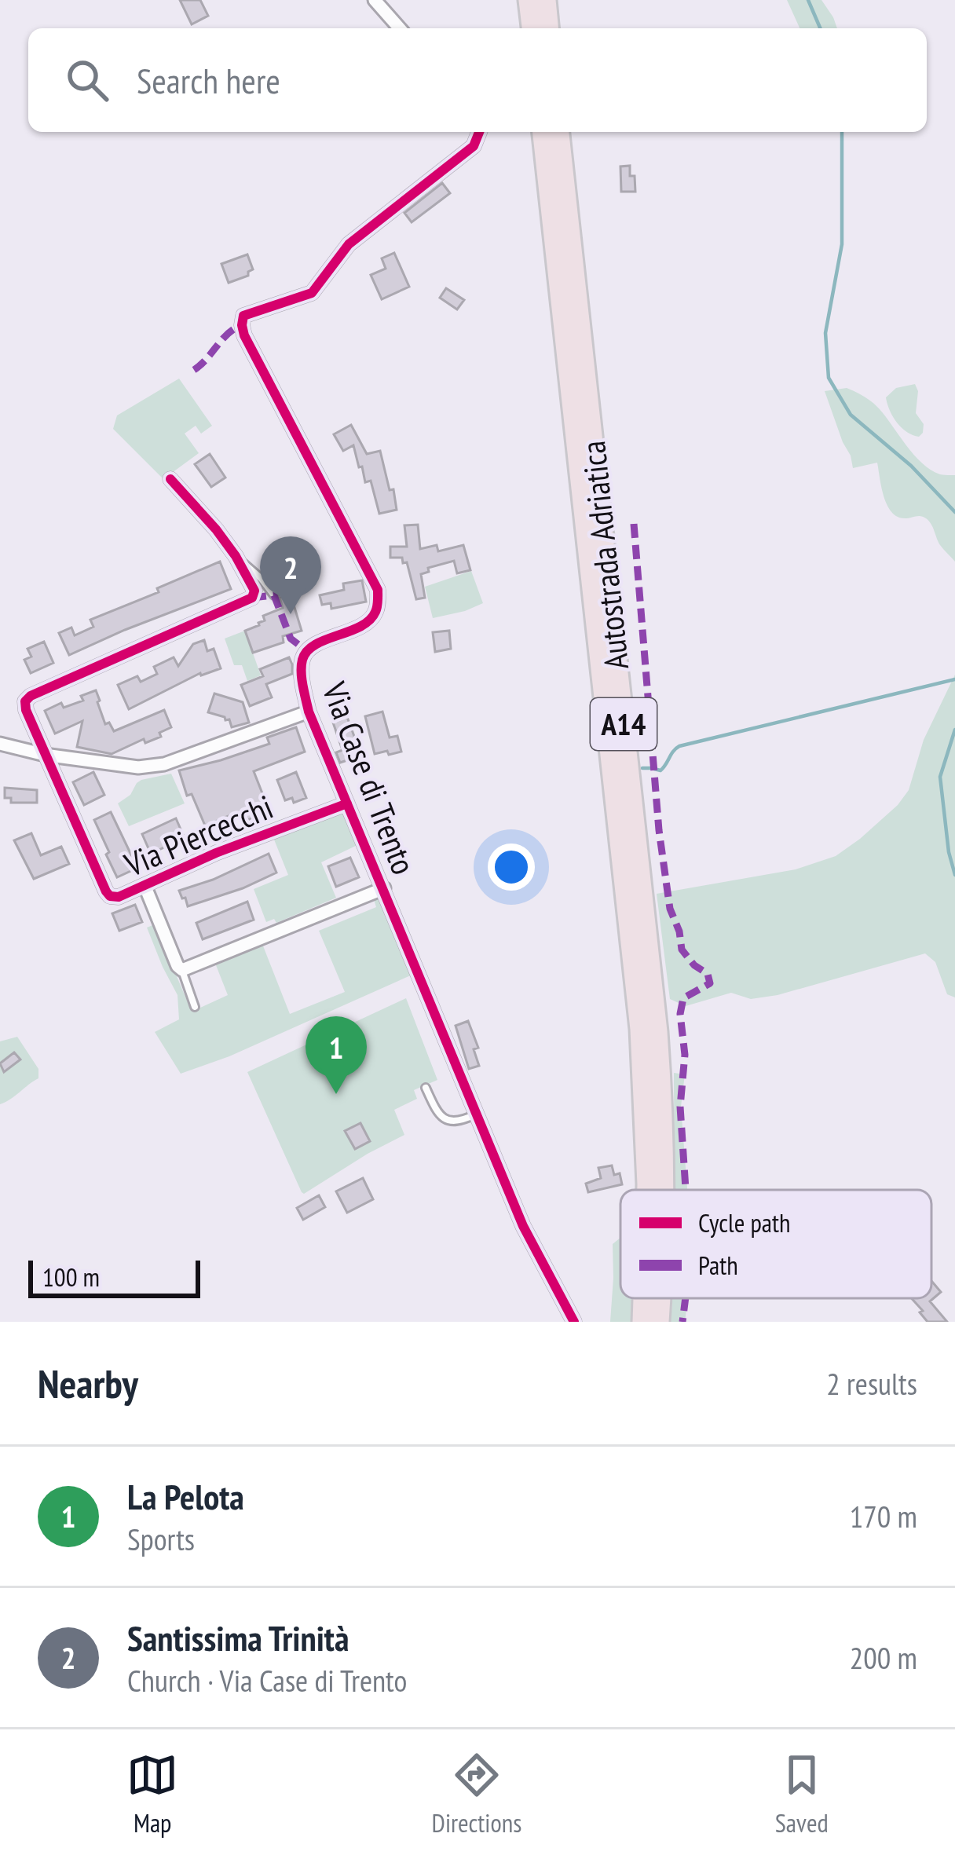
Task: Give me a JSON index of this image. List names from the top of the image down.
{
  "streets": {
    "highway": ["Autostrada Adriatica", "A14"],
    "street": ["Via Case di Trento", "Via Piercecchi"]
  },
  "crossings": [
    ["Via Case di Trento", "Via Piercecchi"]
  ],
  "legend": ["Cycle path", "Path"],
  "scale_bar": "100 m",
  "page": {
    "search": "Search here",
    "pins": ["2", "1"],
    "scale": "100 m",
    "heading": ["Nearby", "2 results"],
    "list": [
      {
        "mark": "1",
        "name": "La Pelota",
        "note": "Sports",
        "value": "170 m"
      },
      {
        "mark": "2",
        "name": "Santissima Trinità",
        "note": "Church · Via Case di Trento",
        "value": "200 m"
      }
    ],
    "nav": ["Map", "Directions", "Saved"]
  }
}
